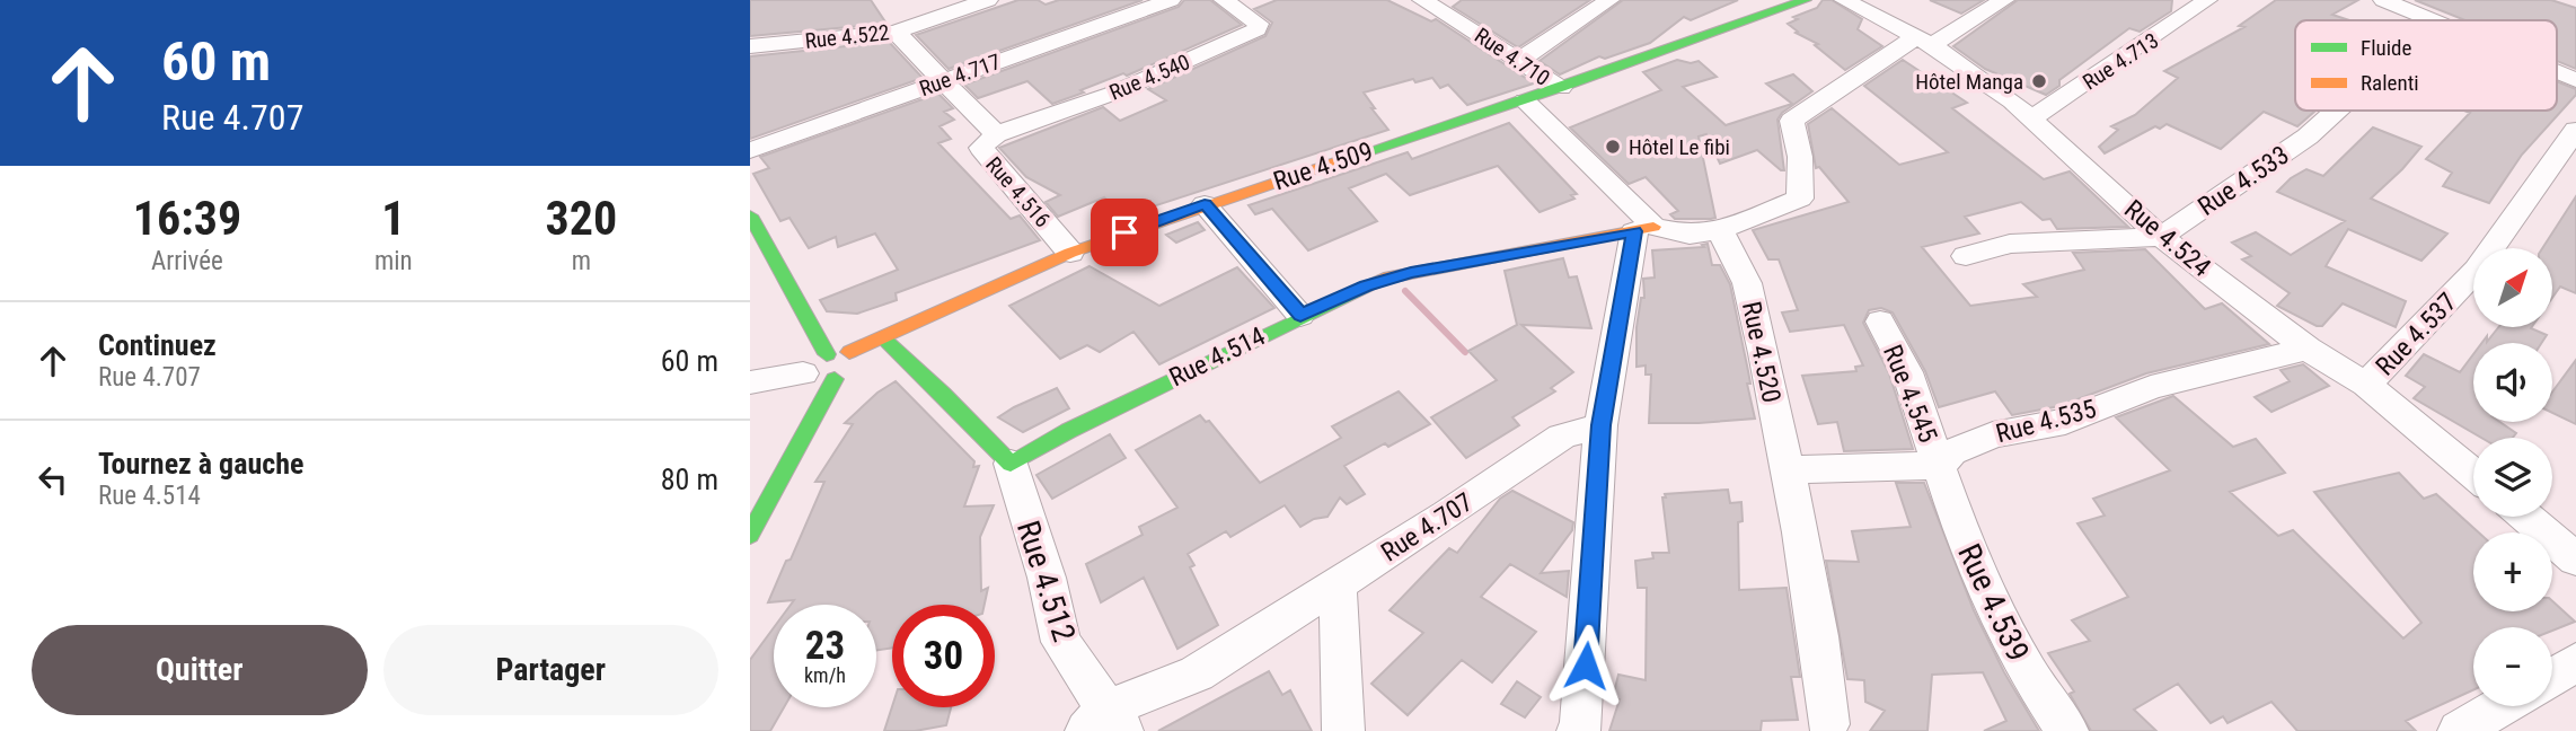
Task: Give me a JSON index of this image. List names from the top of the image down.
{
  "streets": {
    "street": [
      "Rue 4.522",
      "Rue 4.710",
      "Rue 4.713",
      "Rue 4.717",
      "Rue 4.540",
      "Rue 4.509",
      "Rue 4.533",
      "Rue 4.516",
      "Rue 4.524",
      "Rue 4.537",
      "Rue 4.520",
      "Rue 4.514",
      "Rue 4.545",
      "Rue 4.535",
      "Rue 4.707",
      "Rue 4.512",
      "Rue 4.539"
    ]
  },
  "crossings": [
    ["Rue 4.522", "Rue 4.516"],
    ["Rue 4.710", "Rue 4.509"],
    ["Rue 4.713", "Rue 4.524"],
    ["Rue 4.717", "Rue 4.516"],
    ["Rue 4.540", "Rue 4.516"],
    ["Rue 4.509", "Rue 4.516"],
    ["Rue 4.533", "Rue 4.524"],
    ["Rue 4.524", "Rue 4.537"],
    ["Rue 4.524", "Rue 4.535"],
    ["Rue 4.514", "Rue 4.512"],
    ["Rue 4.545", "Rue 4.535"],
    ["Rue 4.545", "Rue 4.539"],
    ["Rue 4.535", "Rue 4.539"],
    ["Rue 4.707", "Rue 4.512"]
  ],
  "places": ["Hôtel Manga", "Hôtel Le fibi"],
  "legend": ["Fluide", "Ralenti"],
  "north": "top right",
  "page": {
    "turn": ["60 m", "Rue 4.707"],
    "eta": [
      "16:39",
      "Arrivée",
      "1",
      "min",
      "320",
      "m"
    ],
    "map_buttons": ["+", "−"],
    "list": [
      {
        "name": "Continuez",
        "note": "Rue 4.707",
        "value": "60 m"
      },
      {
        "name": "Tournez à gauche",
        "note": "Rue 4.514",
        "value": "80 m"
      }
    ],
    "speed": "23 km/h",
    "limit": "30",
    "buttons": ["Quitter", "Partager"]
  }
}
